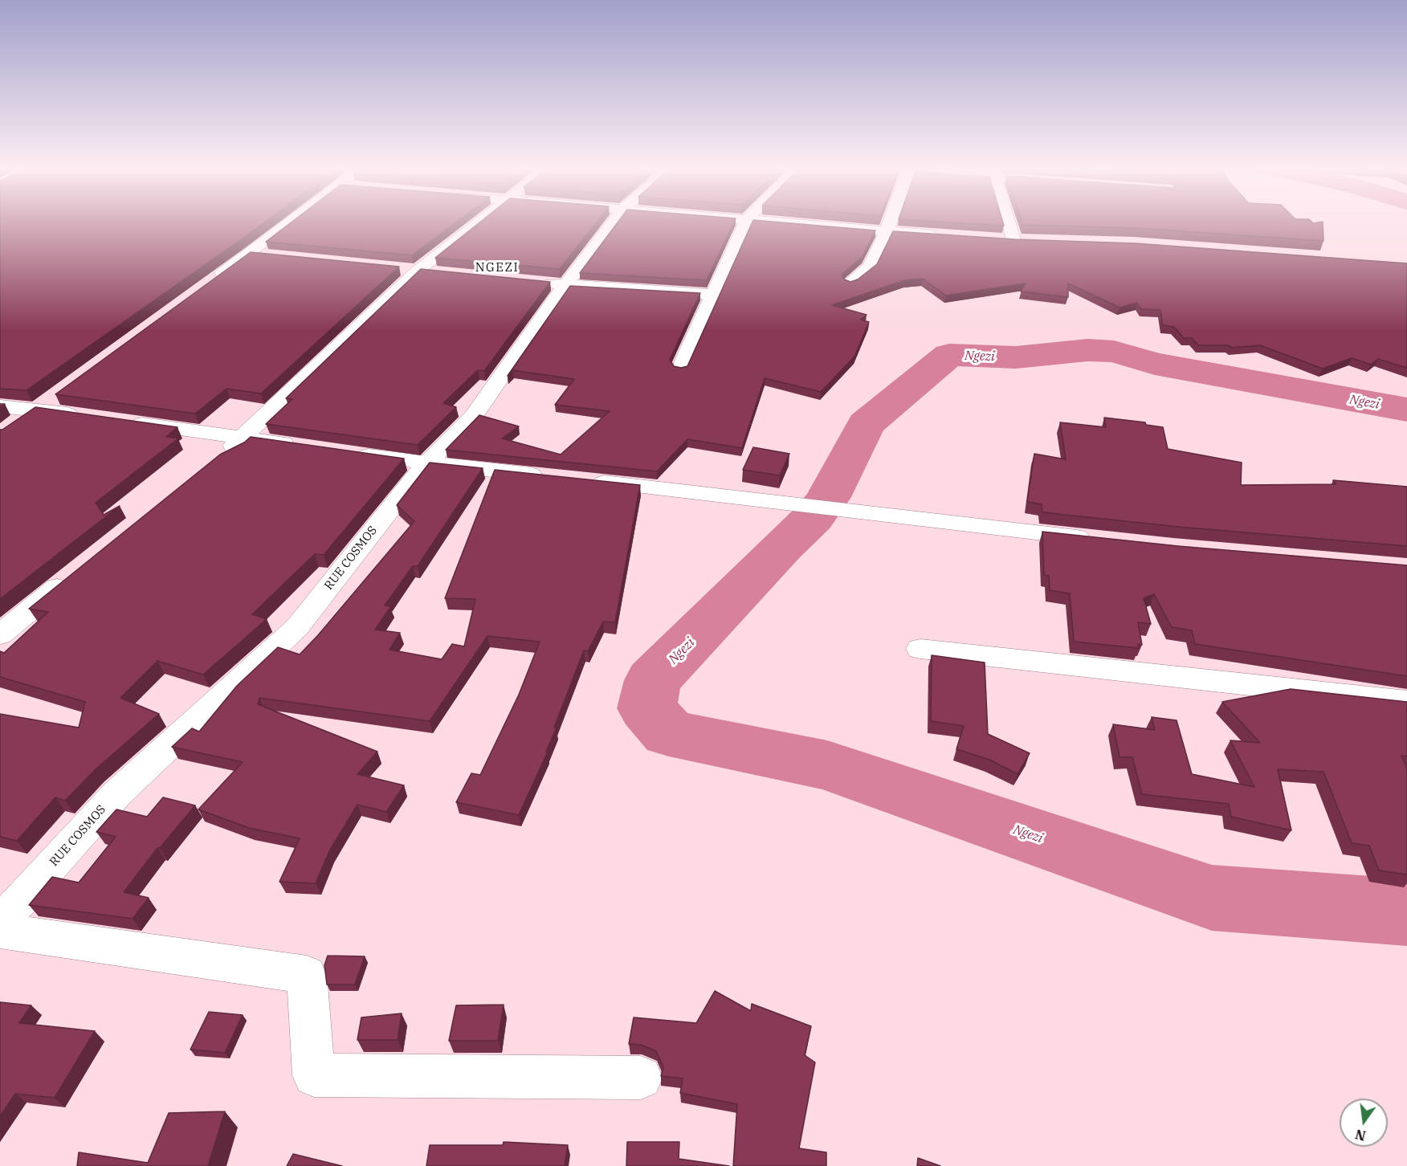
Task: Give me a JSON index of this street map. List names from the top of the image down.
{
  "streets": {
    "street": ["RUE COSMOS"]
  },
  "districts": ["NGEZI"],
  "water": ["Ngezi"],
  "north": "bottom"
}
